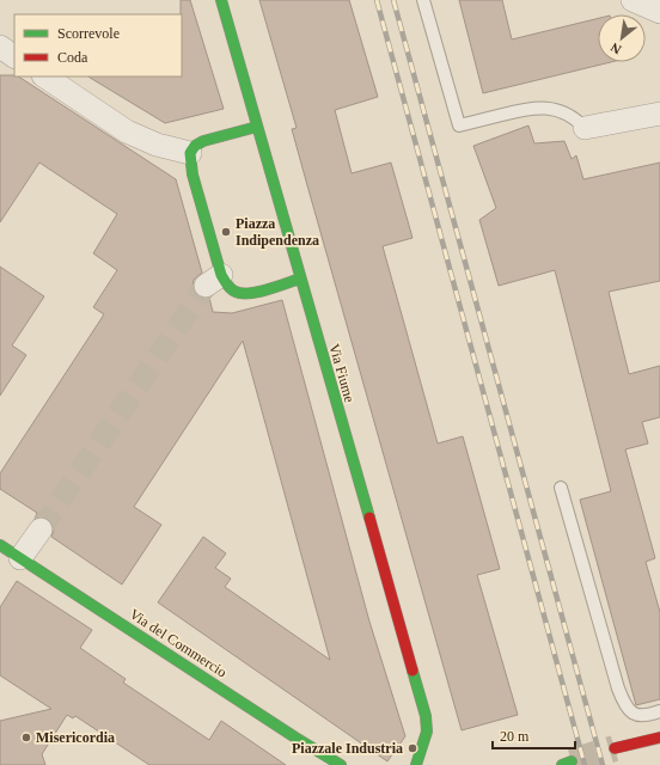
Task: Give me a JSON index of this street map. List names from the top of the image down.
{
  "streets": {
    "street": ["Via Fiume", "Via del Commercio"]
  },
  "places": ["Piazza Indipendenza", "Misericordia", "Piazzale Industria"],
  "legend": ["Scorrevole", "Coda"],
  "scale_bar": "20 m",
  "north": "bottom left"
}
